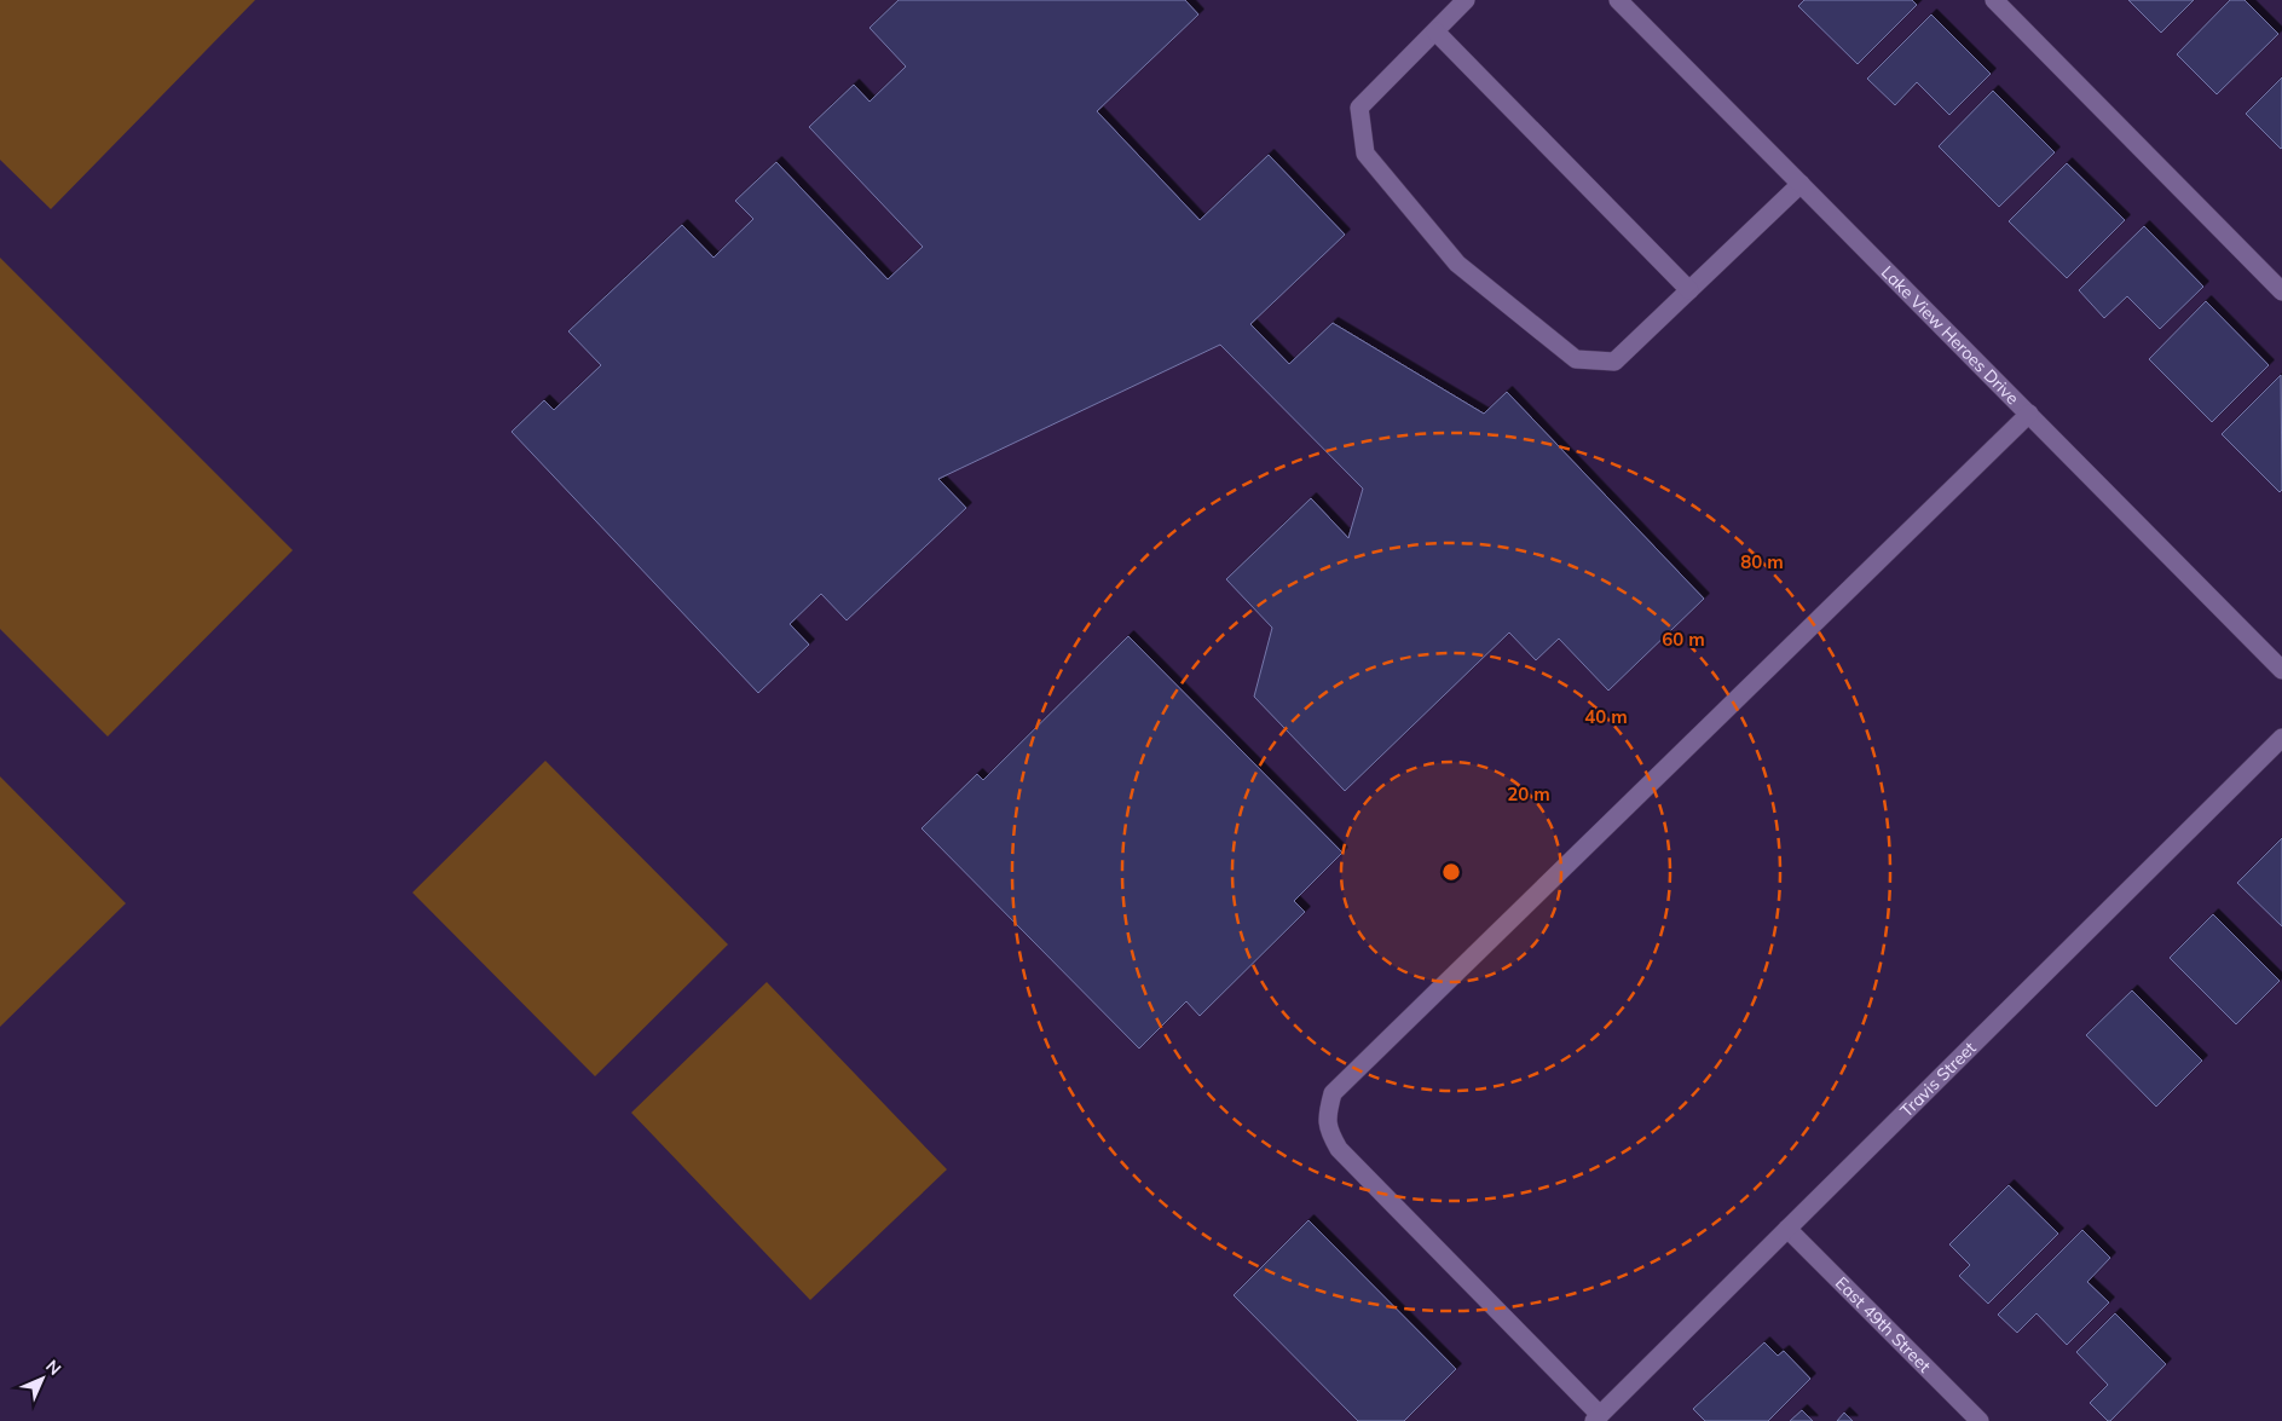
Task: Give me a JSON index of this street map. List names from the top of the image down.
{
  "streets": {
    "street": ["Lake View Heroes Drive", "Travis Street", "East 49th Street"]
  },
  "crossings": [
    ["Travis Street", "East 49th Street"]
  ],
  "north": "top right",
  "rings": [
    "80 m",
    "60 m",
    "40 m",
    "20 m"
  ]
}
